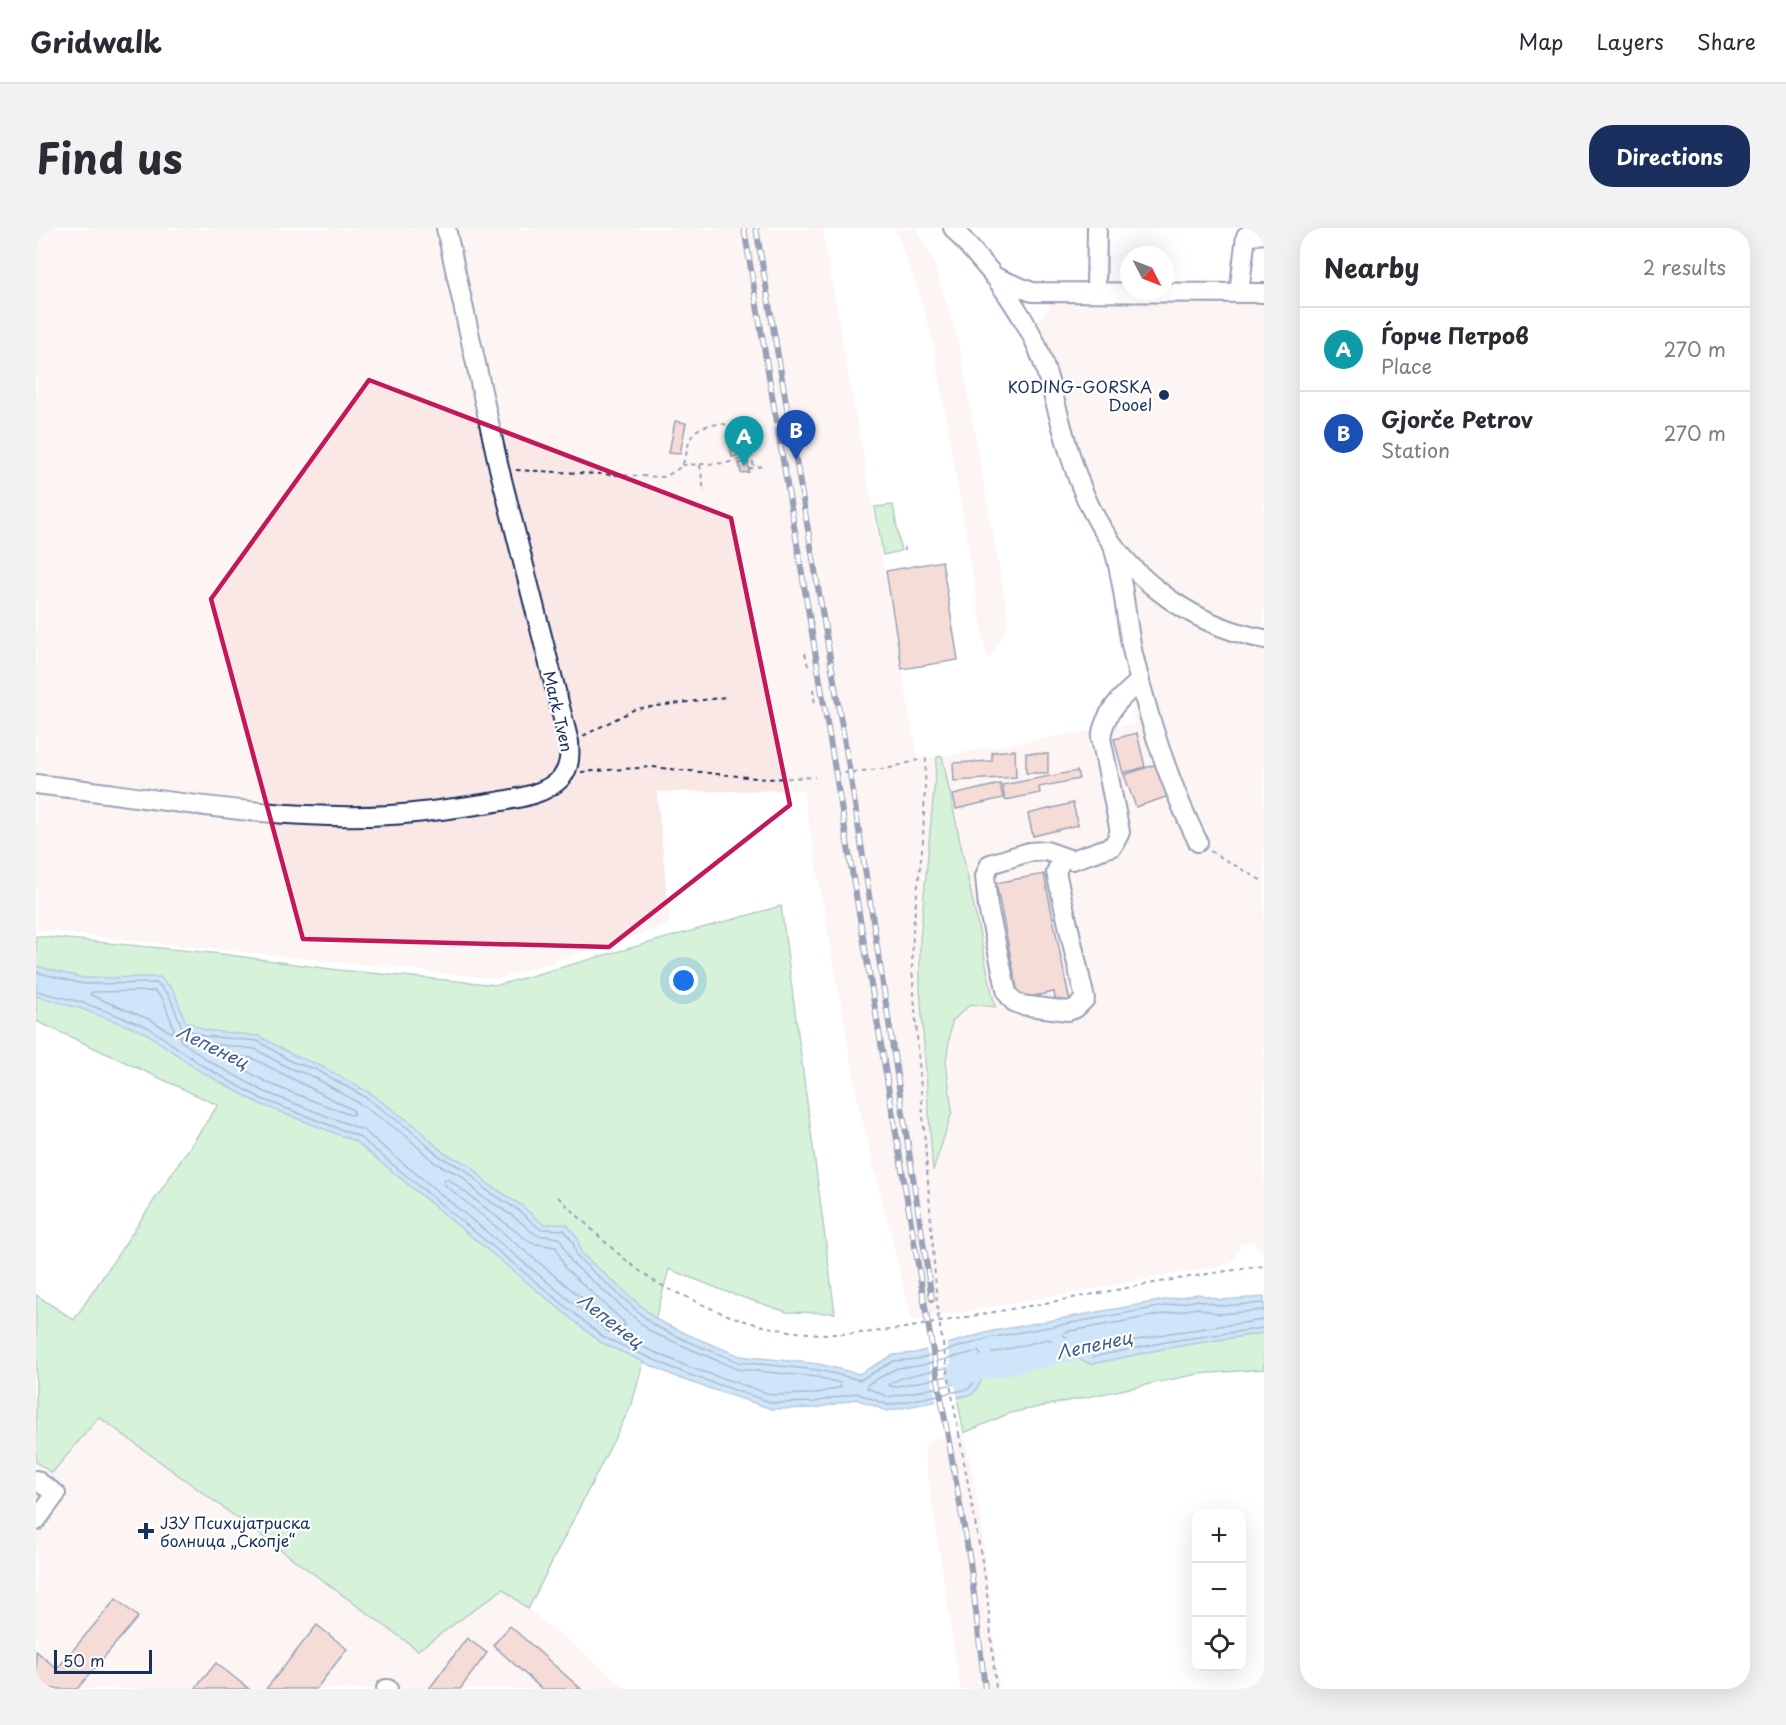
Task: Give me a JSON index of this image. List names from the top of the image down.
{
  "streets": {
    "street": ["Mark Tven"]
  },
  "water": ["Лепенец"],
  "places": {
    "other": ["KODING-GORSKA Dooel"],
    "health": ["ЈЗУ Психијатриска болница „Скопје“"]
  },
  "scale_bar": "50 m",
  "north": "bottom right",
  "page": {
    "header": "Gridwalk",
    "nav": ["Map", "Layers", "Share"],
    "title": "Find us",
    "buttons": "Directions",
    "heading": ["Nearby", "2 results"],
    "list": [
      {
        "mark": "A",
        "name": "Ѓорче Петров",
        "note": "Place",
        "value": "270 m"
      },
      {
        "mark": "B",
        "name": "Gjorče Petrov",
        "note": "Station",
        "value": "270 m"
      }
    ],
    "pins": ["B", "A"],
    "map_buttons": ["+", "−"],
    "scale": "50 m"
  }
}
